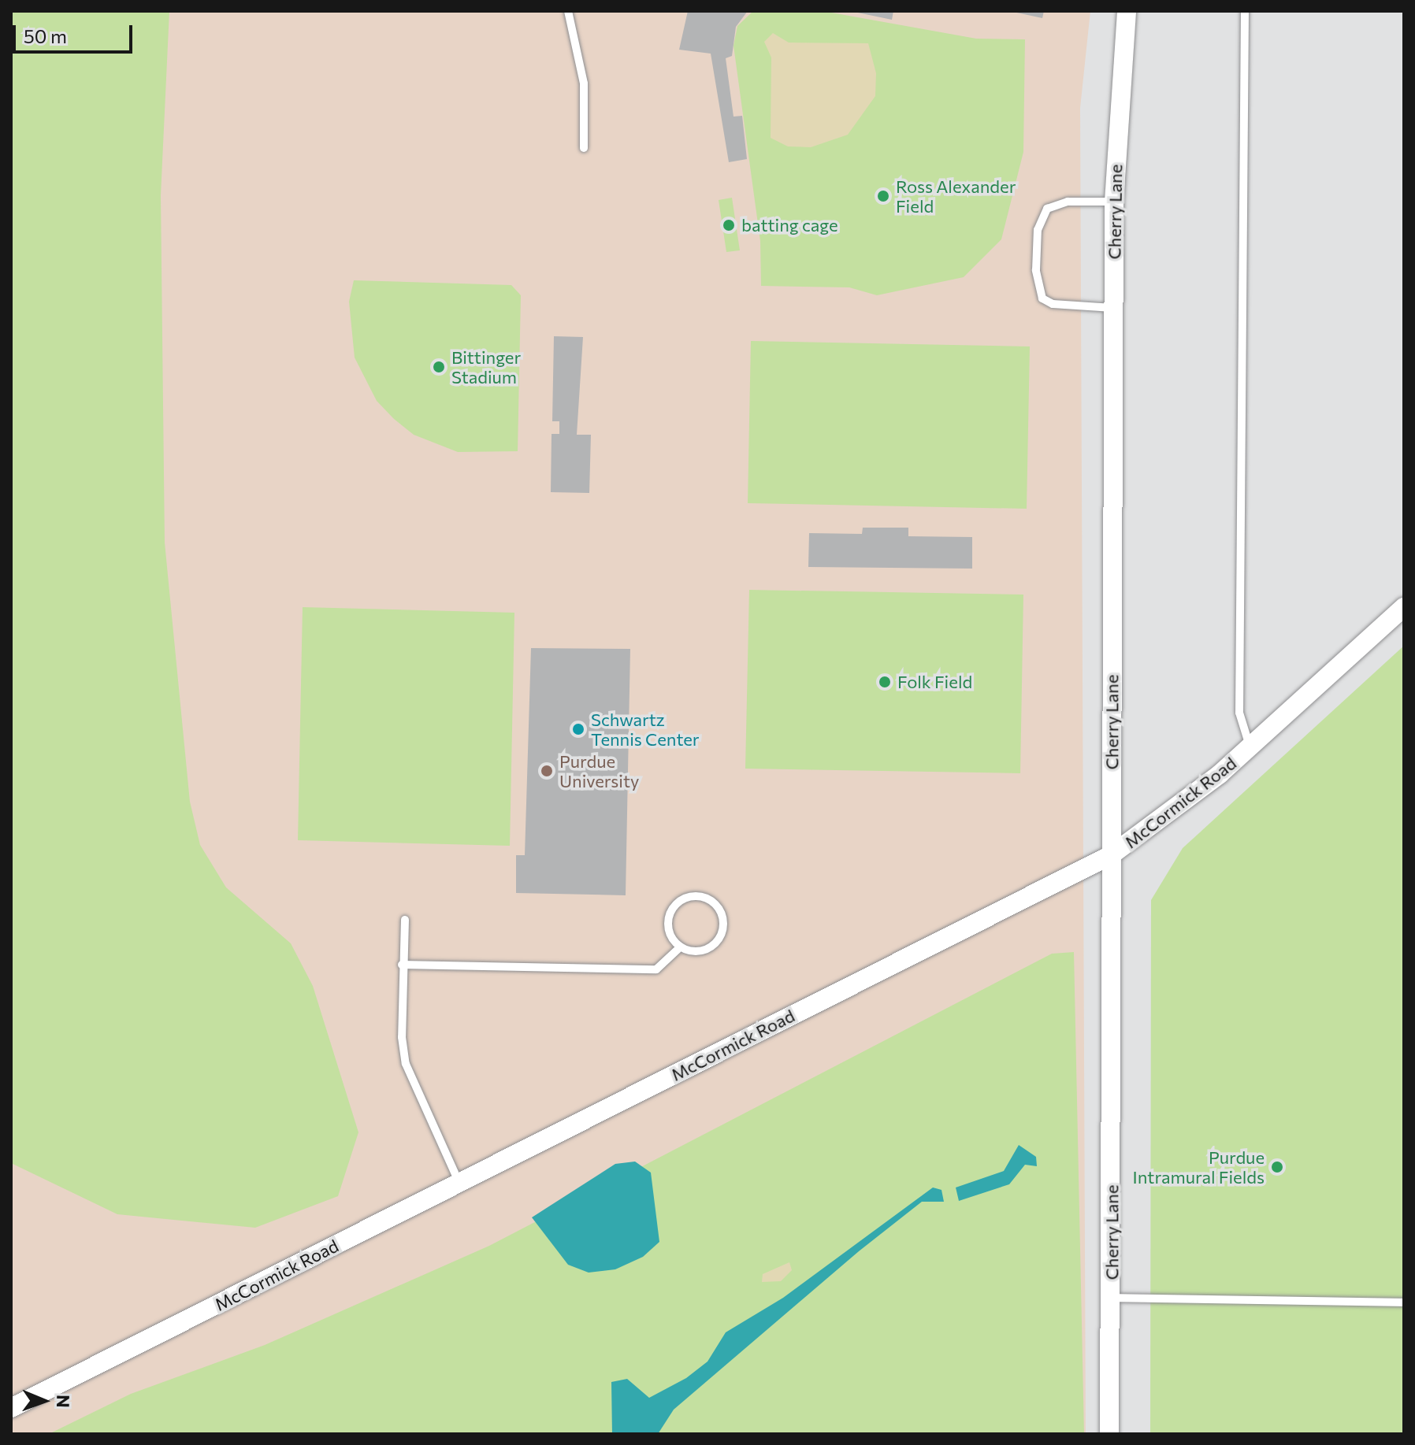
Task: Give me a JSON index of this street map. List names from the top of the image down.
{
  "streets": {
    "street": ["Cherry Lane", "McCormick Road"]
  },
  "crossings": [
    ["Cherry Lane", "McCormick Road"]
  ],
  "places": [
    "Ross Alexander Field",
    "batting cage",
    "Bittinger Stadium",
    "Folk Field",
    "Schwartz Tennis Center",
    "Purdue University",
    "Purdue Intramural Fields"
  ],
  "scale_bar": "50 m",
  "north": "right"
}
